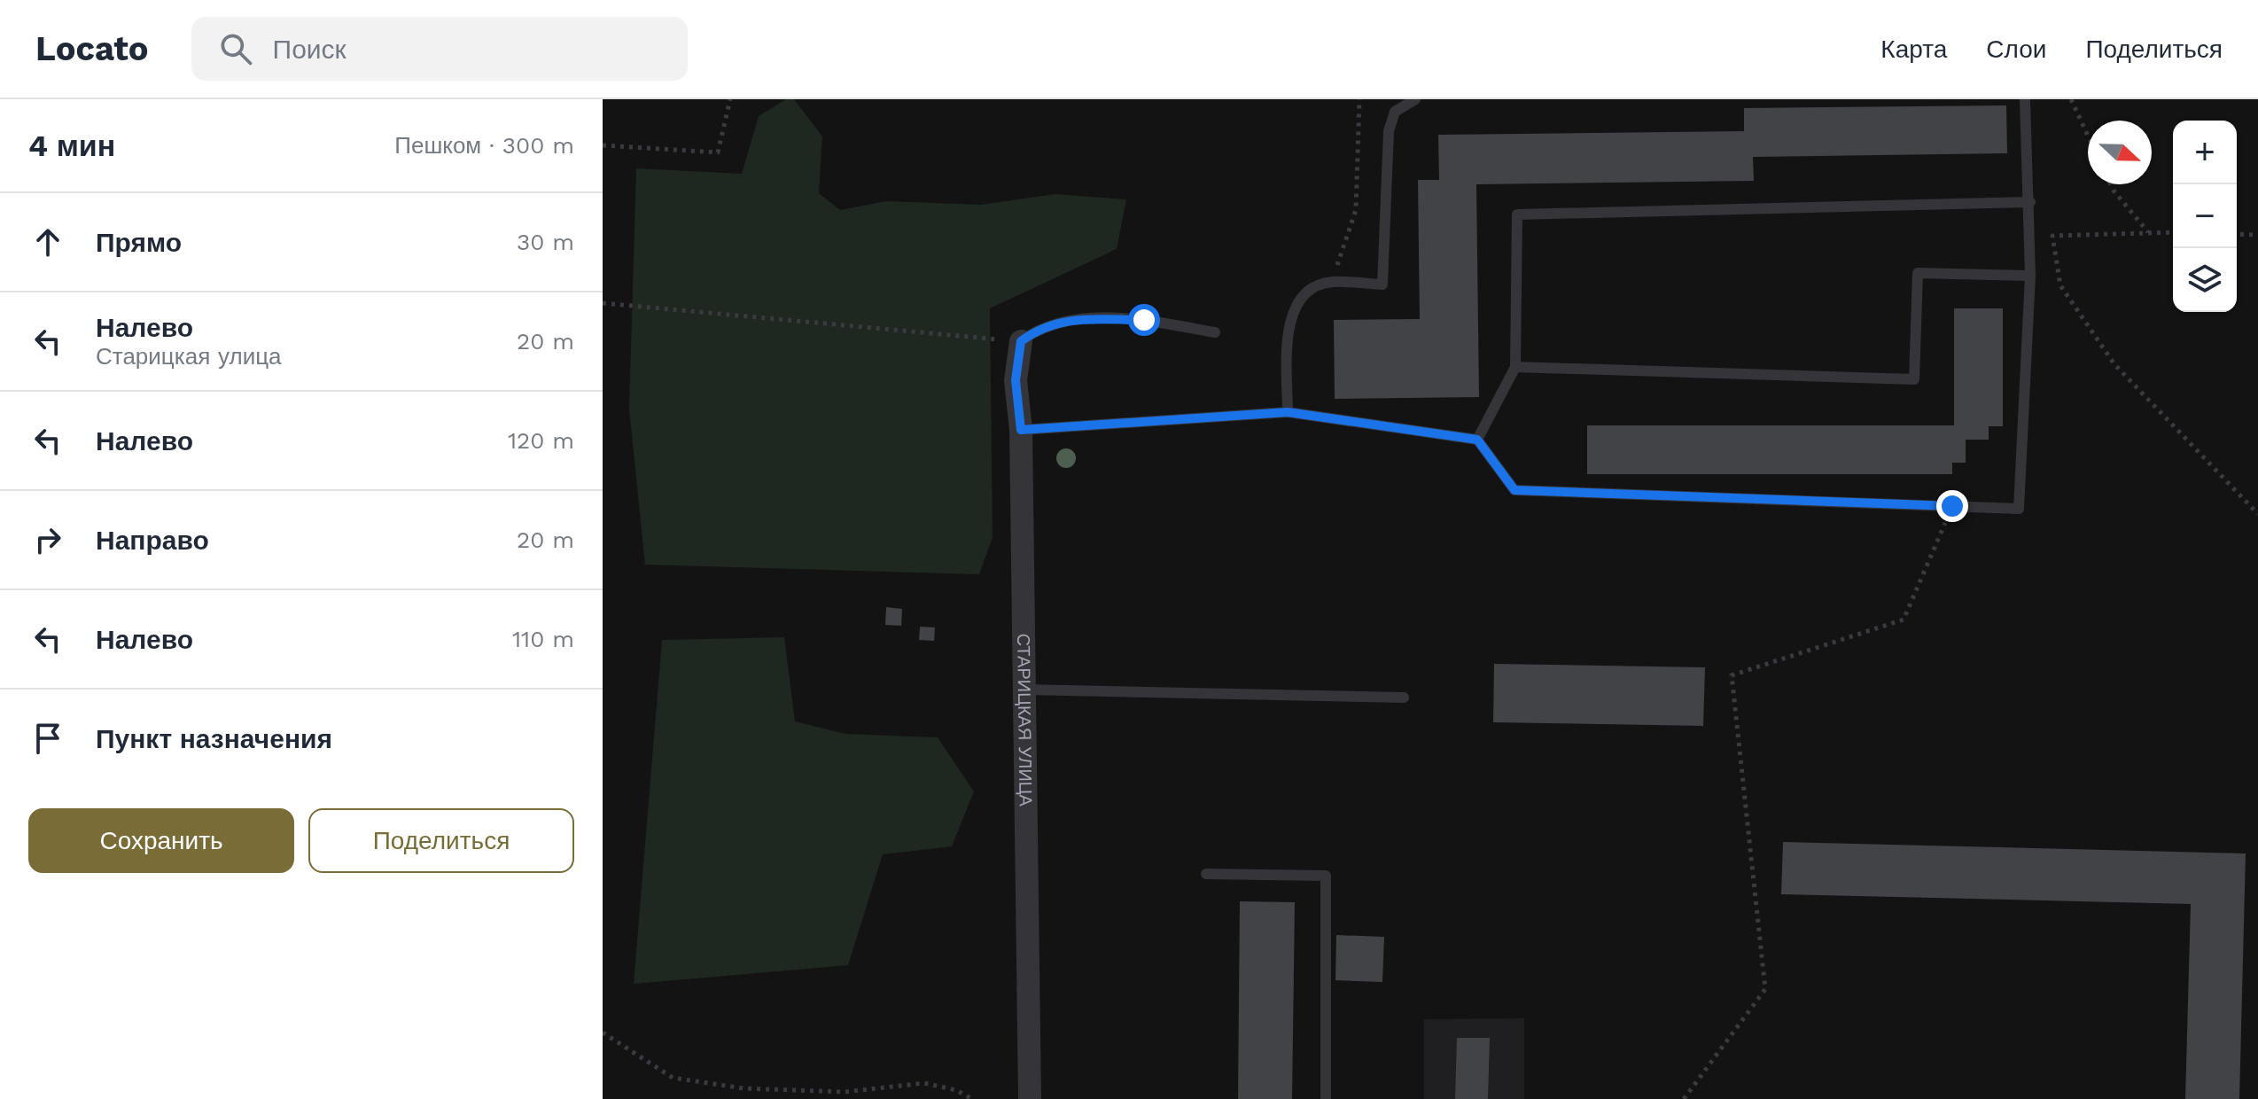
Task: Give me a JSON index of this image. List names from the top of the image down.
{
  "streets": {
    "street": ["СТАРИЦКАЯ УЛИЦА"]
  },
  "north": "right",
  "page": {
    "header": "Locato",
    "search": "Поиск",
    "nav": ["Карта", "Слои", "Поделиться"],
    "heading": ["4 мин", "Пешком · 300 m"],
    "map_buttons": ["+", "−"],
    "list": [
      ["Прямо", "30 m"],
      ["Налево", "Старицкая улица", "20 m"],
      ["Налево", "120 m"],
      ["Направо", "20 m"],
      ["Налево", "110 m"],
      "Пункт назначения"
    ],
    "buttons": ["Сохранить", "Поделиться"]
  }
}
